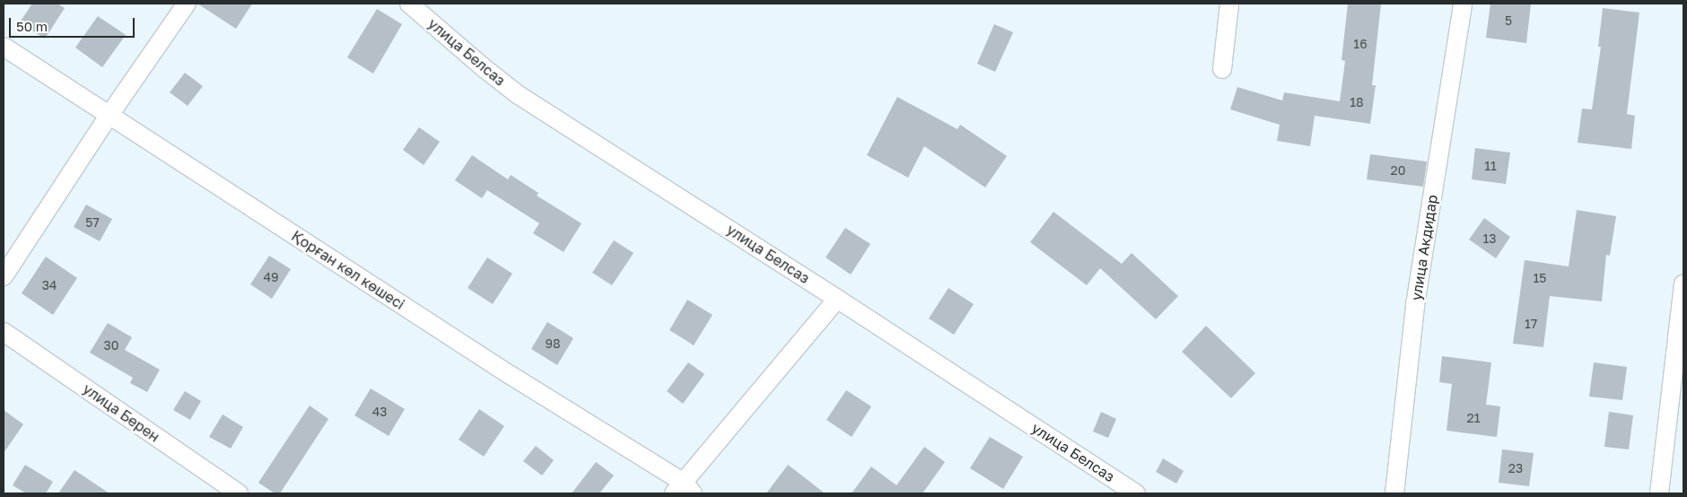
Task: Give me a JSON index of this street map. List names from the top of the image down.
{
  "streets": {
    "street": [
      "улица Белсаз",
      "улица Акдидар",
      "Қорған көл көшесі",
      "улица Берен"
    ]
  },
  "house_numbers": [
    "5",
    "16",
    "18",
    "11",
    "20",
    "57",
    "13",
    "49",
    "15",
    "34",
    "17",
    "98",
    "30",
    "43",
    "21",
    "23"
  ],
  "scale_bar": "50 m"
}
